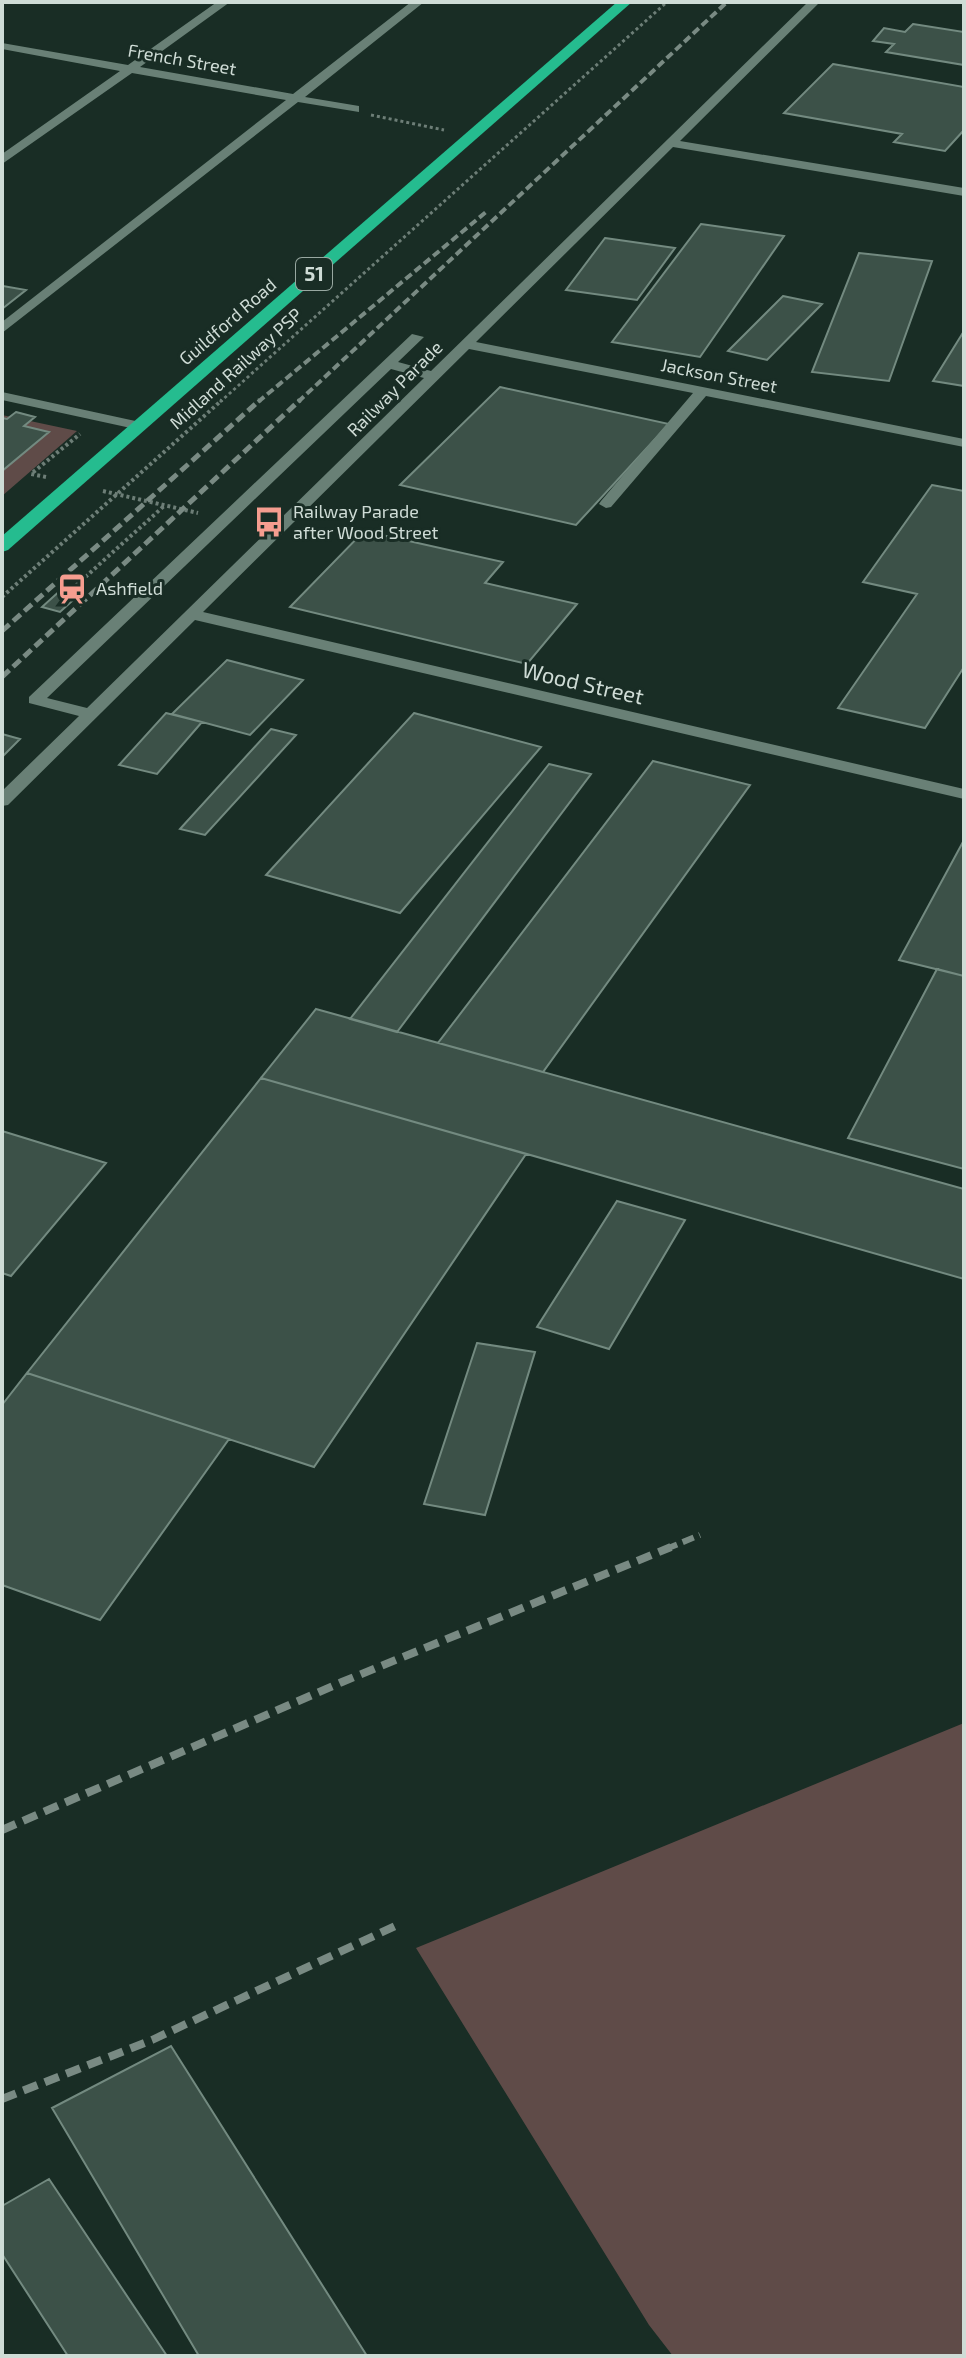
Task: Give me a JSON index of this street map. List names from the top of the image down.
{
  "streets": {
    "highway": ["51", "Guildford Road"],
    "street": [
      "French Street",
      "Jackson Street",
      "Railway Parade",
      "Wood Street"
    ],
    "path": ["Midland Railway PSP"]
  },
  "crossings": [
    ["Jackson Street", "Railway Parade"],
    ["Railway Parade", "Wood Street"]
  ],
  "places": {
    "bus stop": ["Railway Parade after Wood Street"],
    "station": ["Ashfield"]
  }
}
